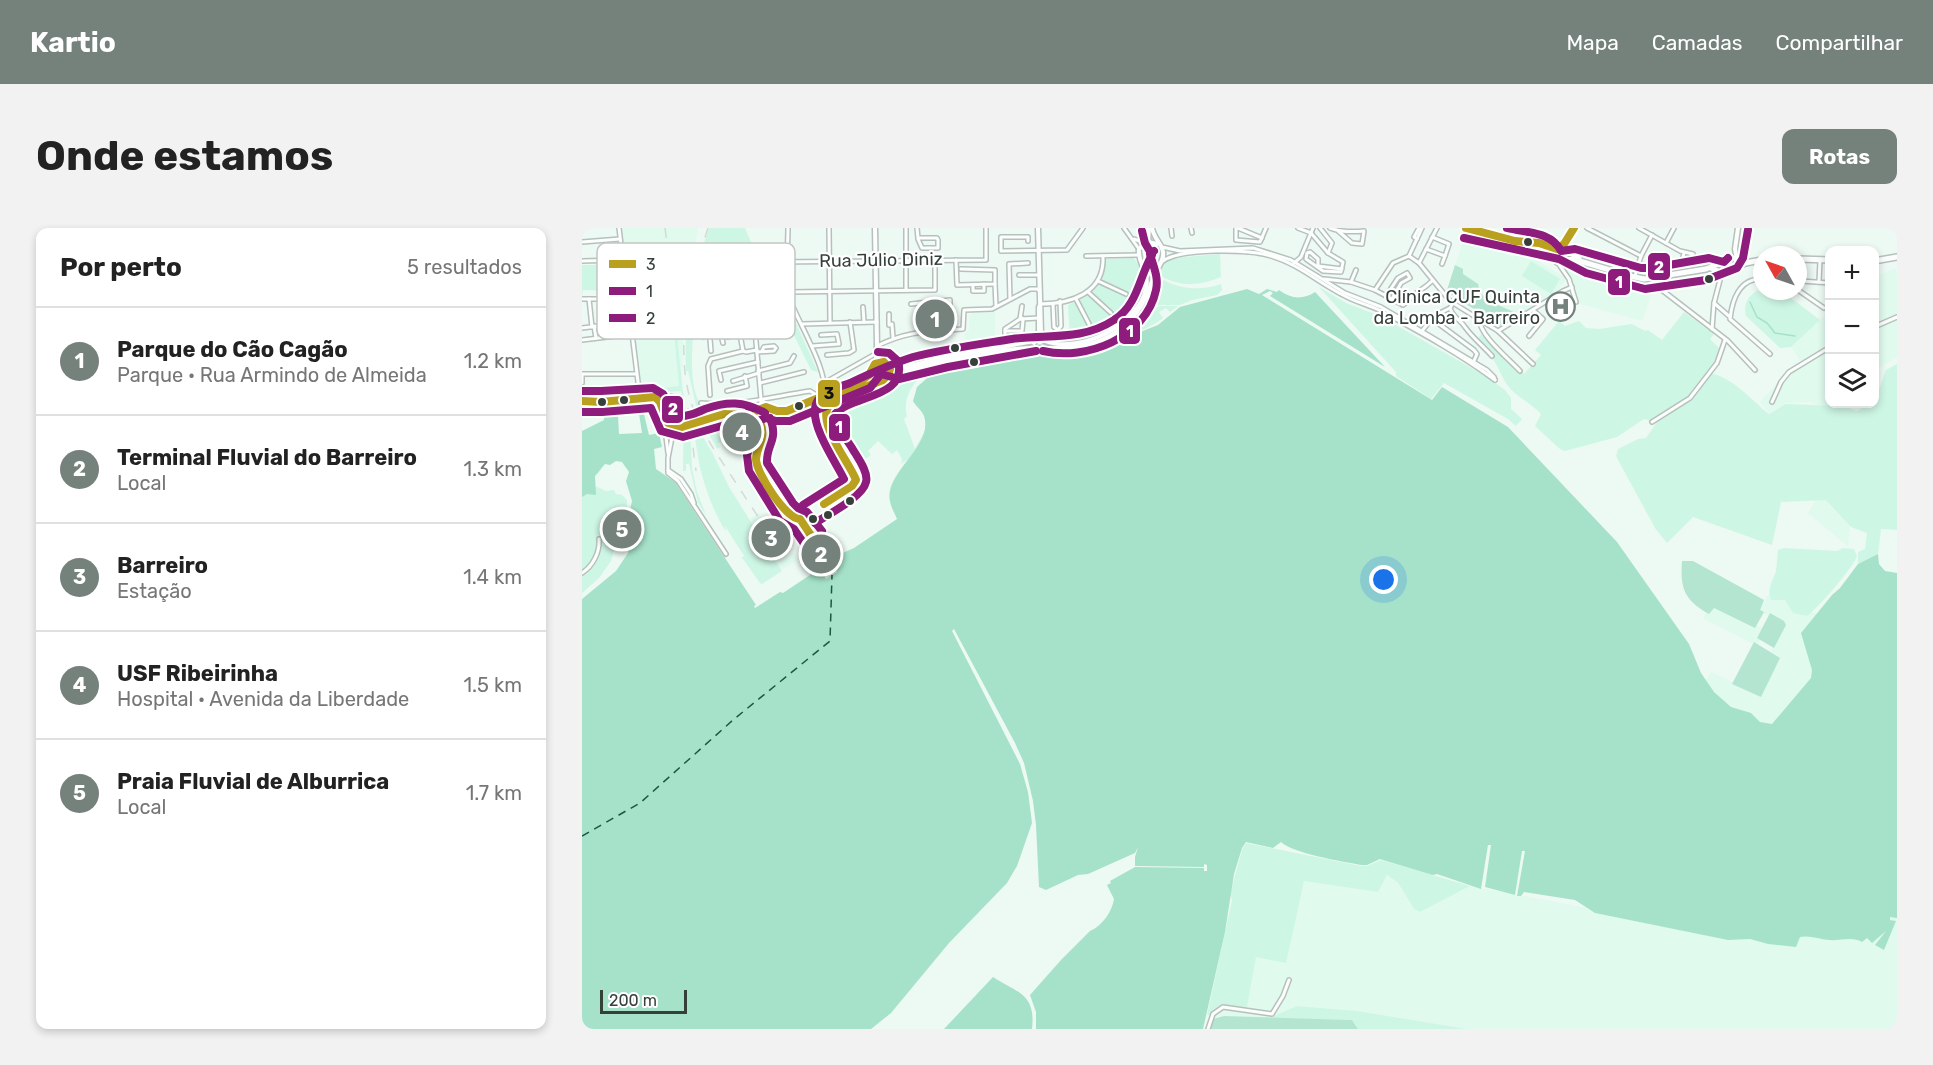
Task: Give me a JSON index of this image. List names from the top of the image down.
{
  "streets": {
    "street": ["Rua Júlio Diniz"]
  },
  "places": {
    "hospital": ["Clínica CUF Quinta da Lomba - Barreiro"]
  },
  "lines": ["transit line 3", "transit line 2", "transit line 1"],
  "legend": ["3", "1", "2"],
  "scale_bar": "200 m",
  "north": "top left",
  "page": {
    "header": "Kartio",
    "nav": ["Mapa", "Camadas", "Compartilhar"],
    "buttons": "Rotas",
    "title": "Onde estamos",
    "heading": ["Por perto", "5 resultados"],
    "map_buttons": ["+", "−"],
    "pins": [
      "1",
      "4",
      "5",
      "3",
      "2"
    ],
    "list": [
      {
        "mark": "1",
        "name": "Parque do Cão Cagão",
        "note": "Parque · Rua Armindo de Almeida",
        "value": "1.2 km"
      },
      {
        "mark": "2",
        "name": "Terminal Fluvial do Barreiro",
        "note": "Local",
        "value": "1.3 km"
      },
      {
        "mark": "3",
        "name": "Barreiro",
        "note": "Estação",
        "value": "1.4 km"
      },
      {
        "mark": "4",
        "name": "USF Ribeirinha",
        "note": "Hospital · Avenida da Liberdade",
        "value": "1.5 km"
      },
      {
        "mark": "5",
        "name": "Praia Fluvial de Alburrica",
        "note": "Local",
        "value": "1.7 km"
      }
    ],
    "scale": "200 m"
  }
}
